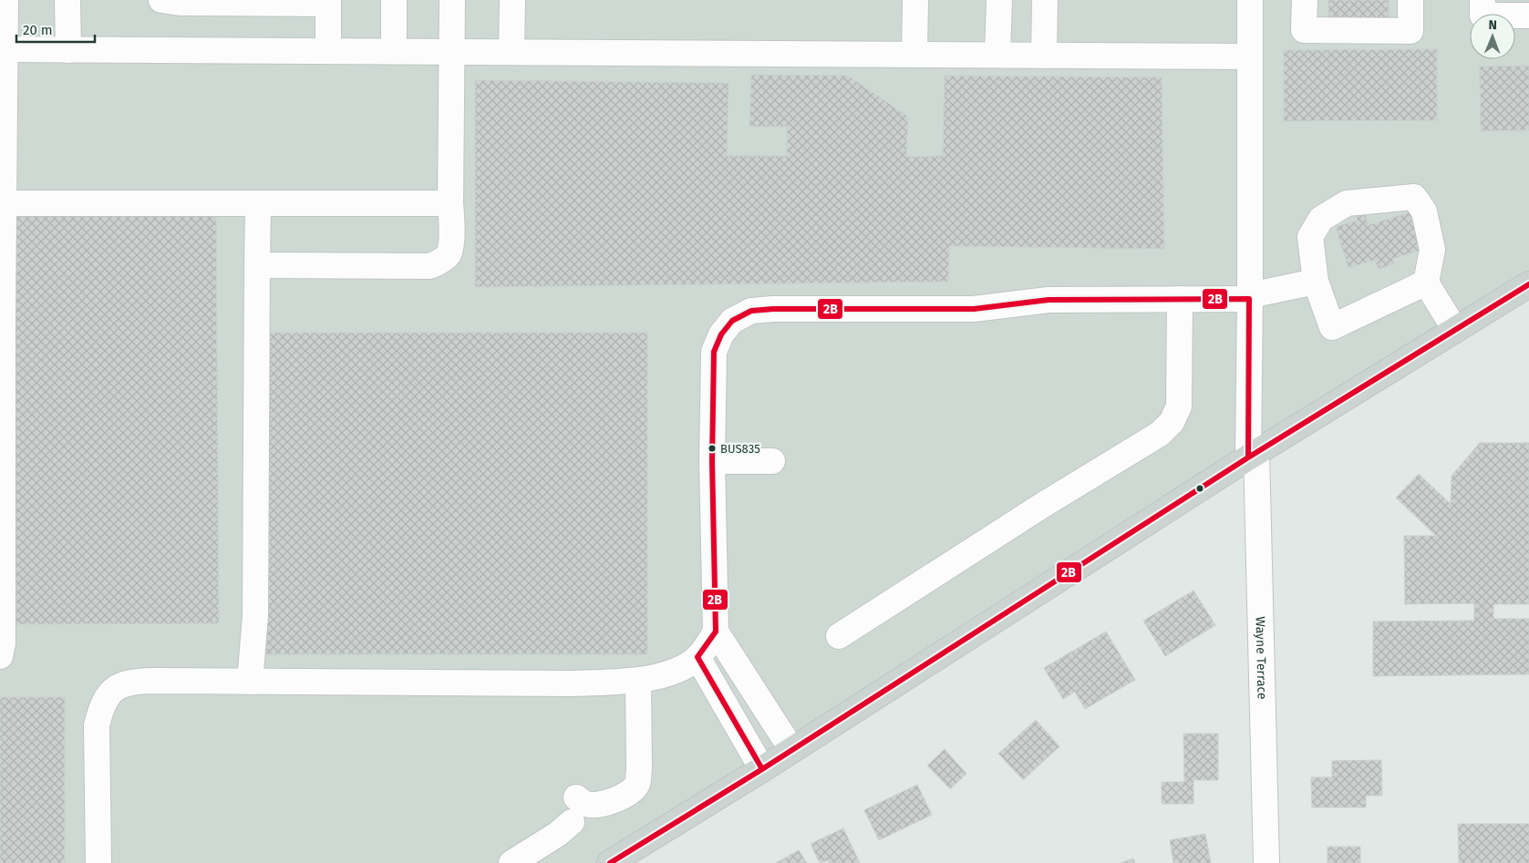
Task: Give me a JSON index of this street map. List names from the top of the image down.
{
  "streets": {
    "street": ["Wayne Terrace"]
  },
  "places": ["BUS835"],
  "lines": ["transit line 2B"],
  "scale_bar": "20 m",
  "north": "top"
}
